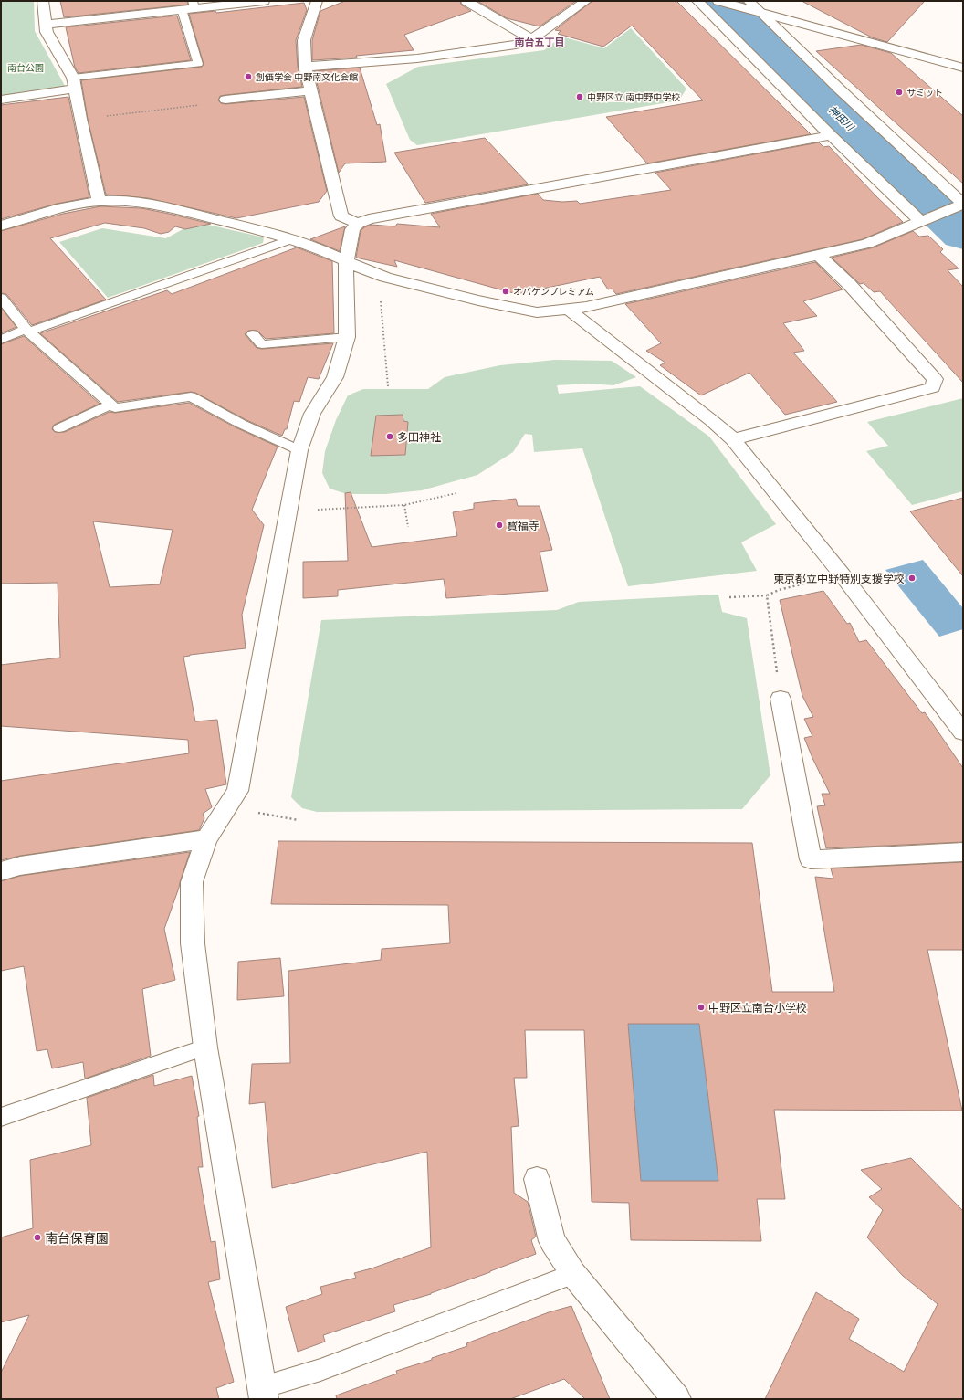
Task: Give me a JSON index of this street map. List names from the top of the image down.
{
  "districts": ["南台五丁目"],
  "water": ["神田川"],
  "parks": ["南台公園"],
  "places": [
    "創価学会 中野南文化会館",
    "サミット",
    "中野区立 南中野中学校",
    "オバケンプレミアム",
    "多田神社",
    "寳福寺",
    "東京都立中野特別支援学校",
    "中野区立南台小学校",
    "南台保育園"
  ]
}
